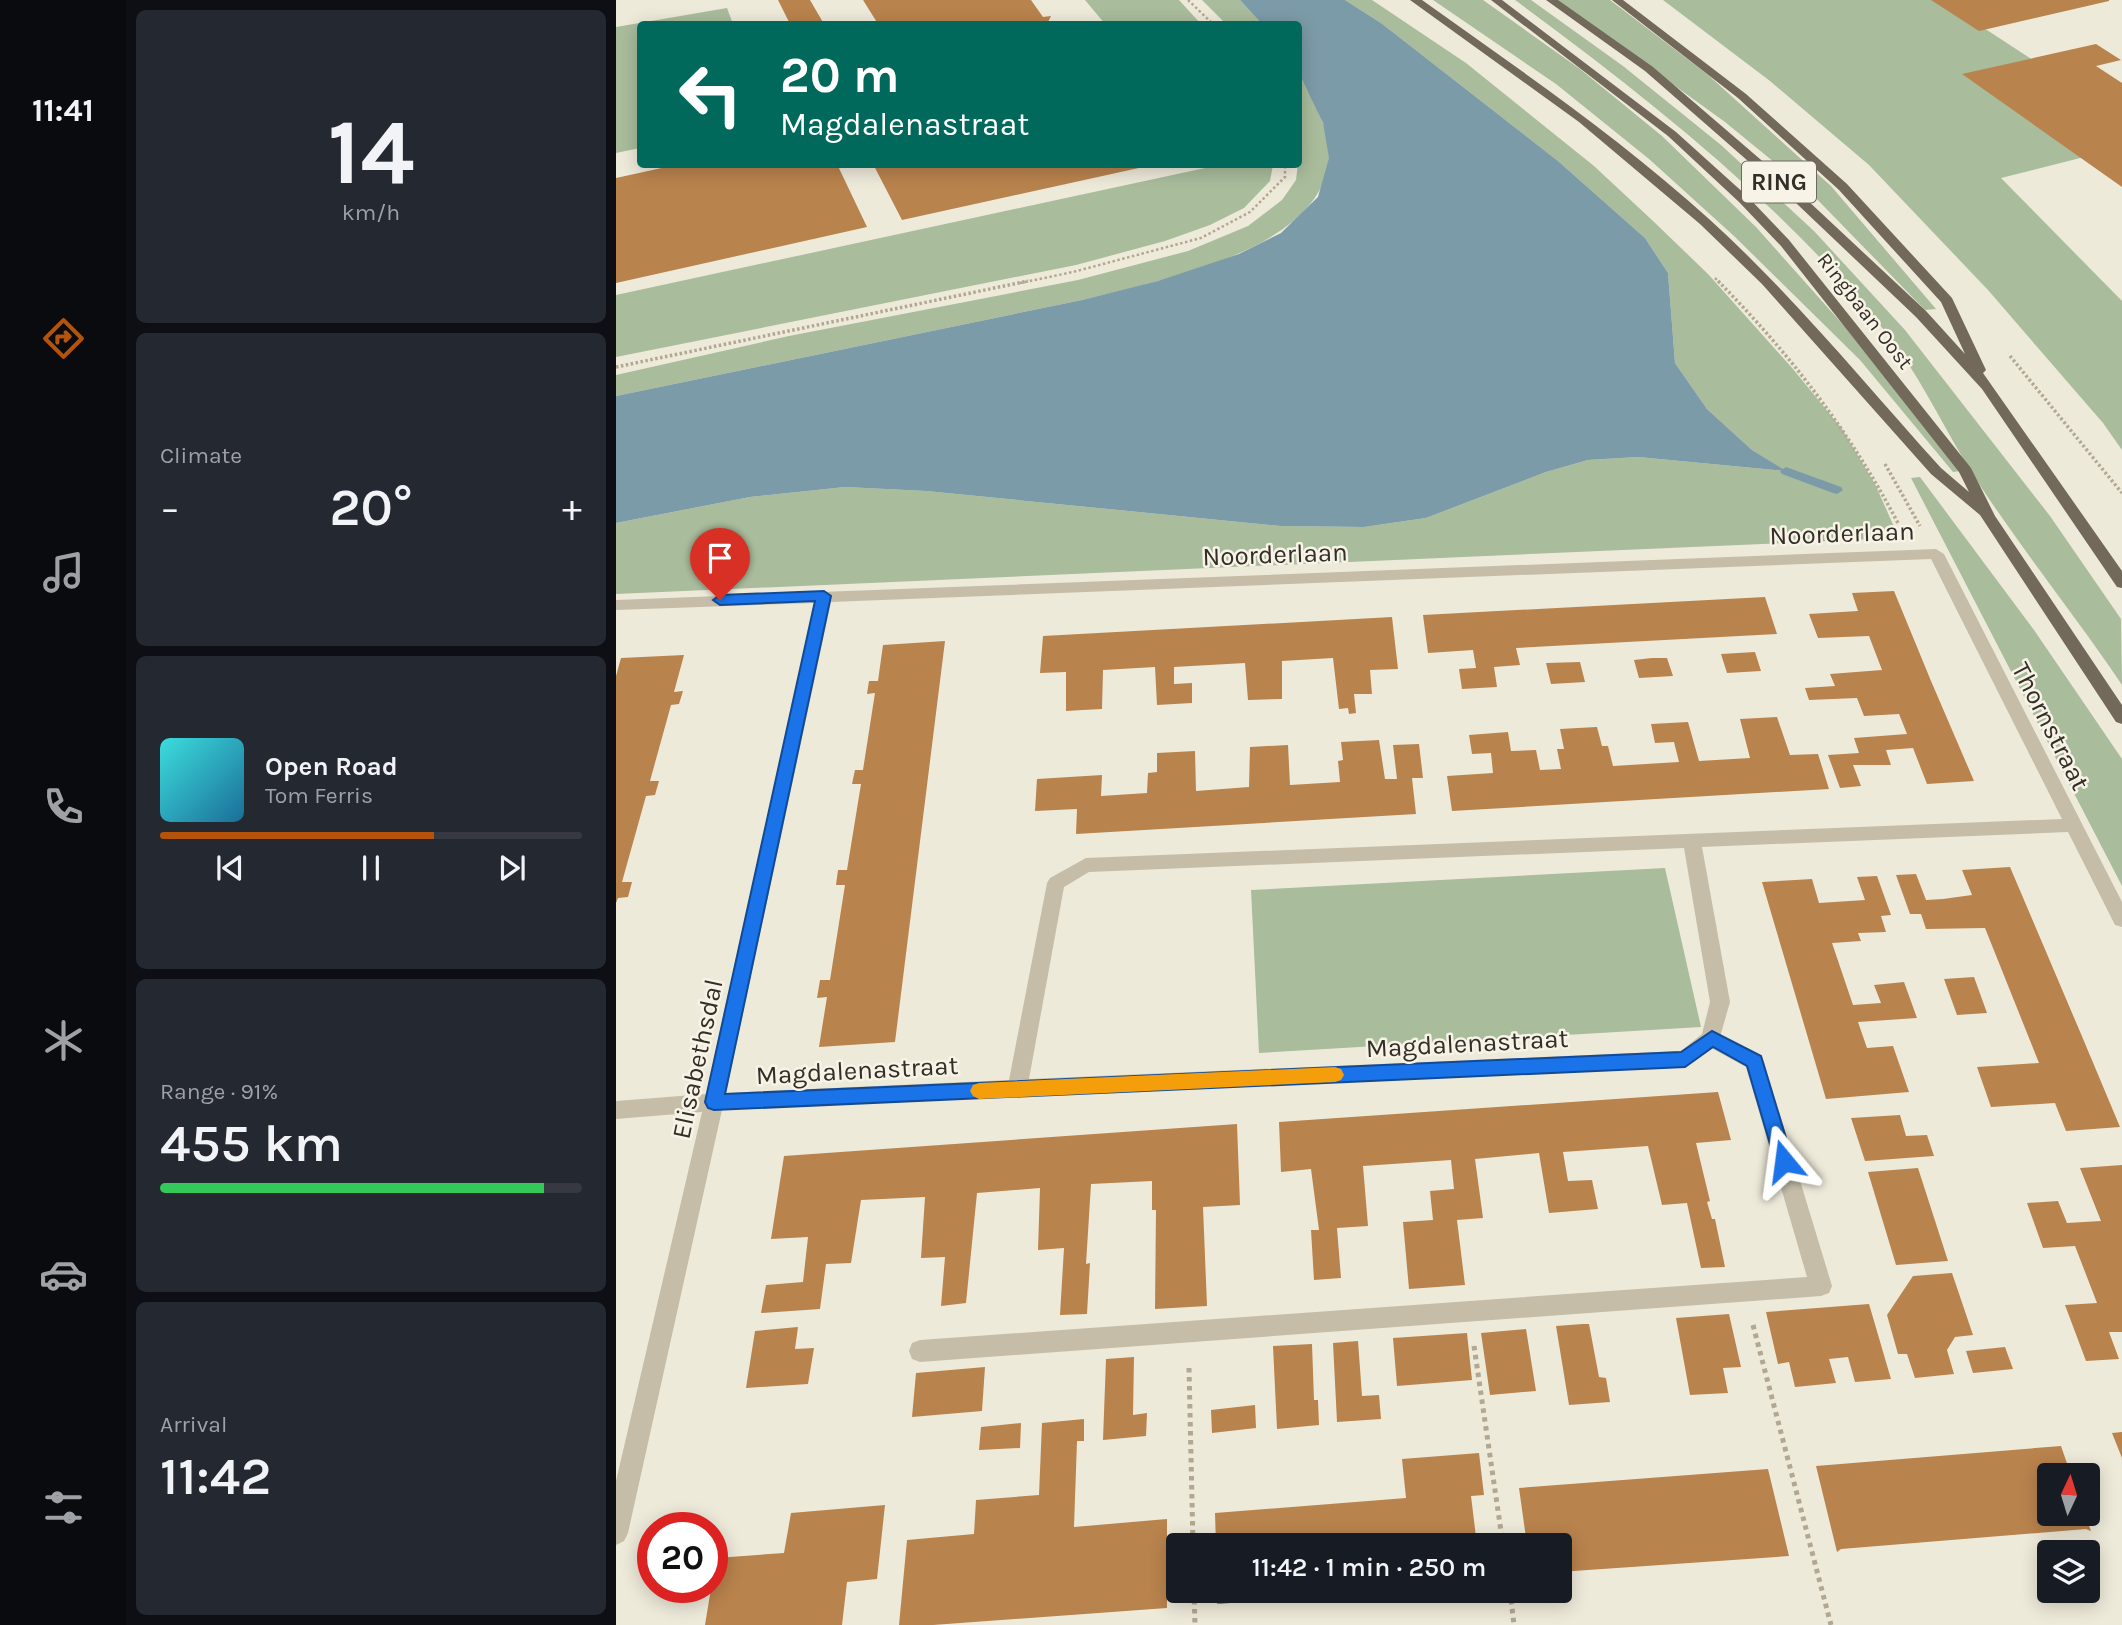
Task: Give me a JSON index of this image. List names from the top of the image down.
{
  "streets": {
    "main road": ["RING", "Ringbaan Oost"],
    "street": [
      "Noorderlaan",
      "Thornstraat",
      "Magdalenastraat",
      "Elisabethsdal"
    ]
  },
  "crossings": [
    ["Noorderlaan", "Thornstraat"],
    ["Noorderlaan", "Elisabethsdal"],
    ["Magdalenastraat", "Elisabethsdal"]
  ],
  "north": "top",
  "page": {
    "tabs": "11:41",
    "tile": [
      ["14", "km/h"],
      "Climate",
      ["Range · 91%", "455 km"],
      ["Arrival", "11:42"]
    ],
    "turn": ["20 m", "Magdalenastraat"],
    "heat": ["−", "20°", "+"],
    "song": ["Open Road", "Tom Ferris"],
    "limit": "20",
    "trip": "11:42 · 1 min · 250 m"
  }
}
